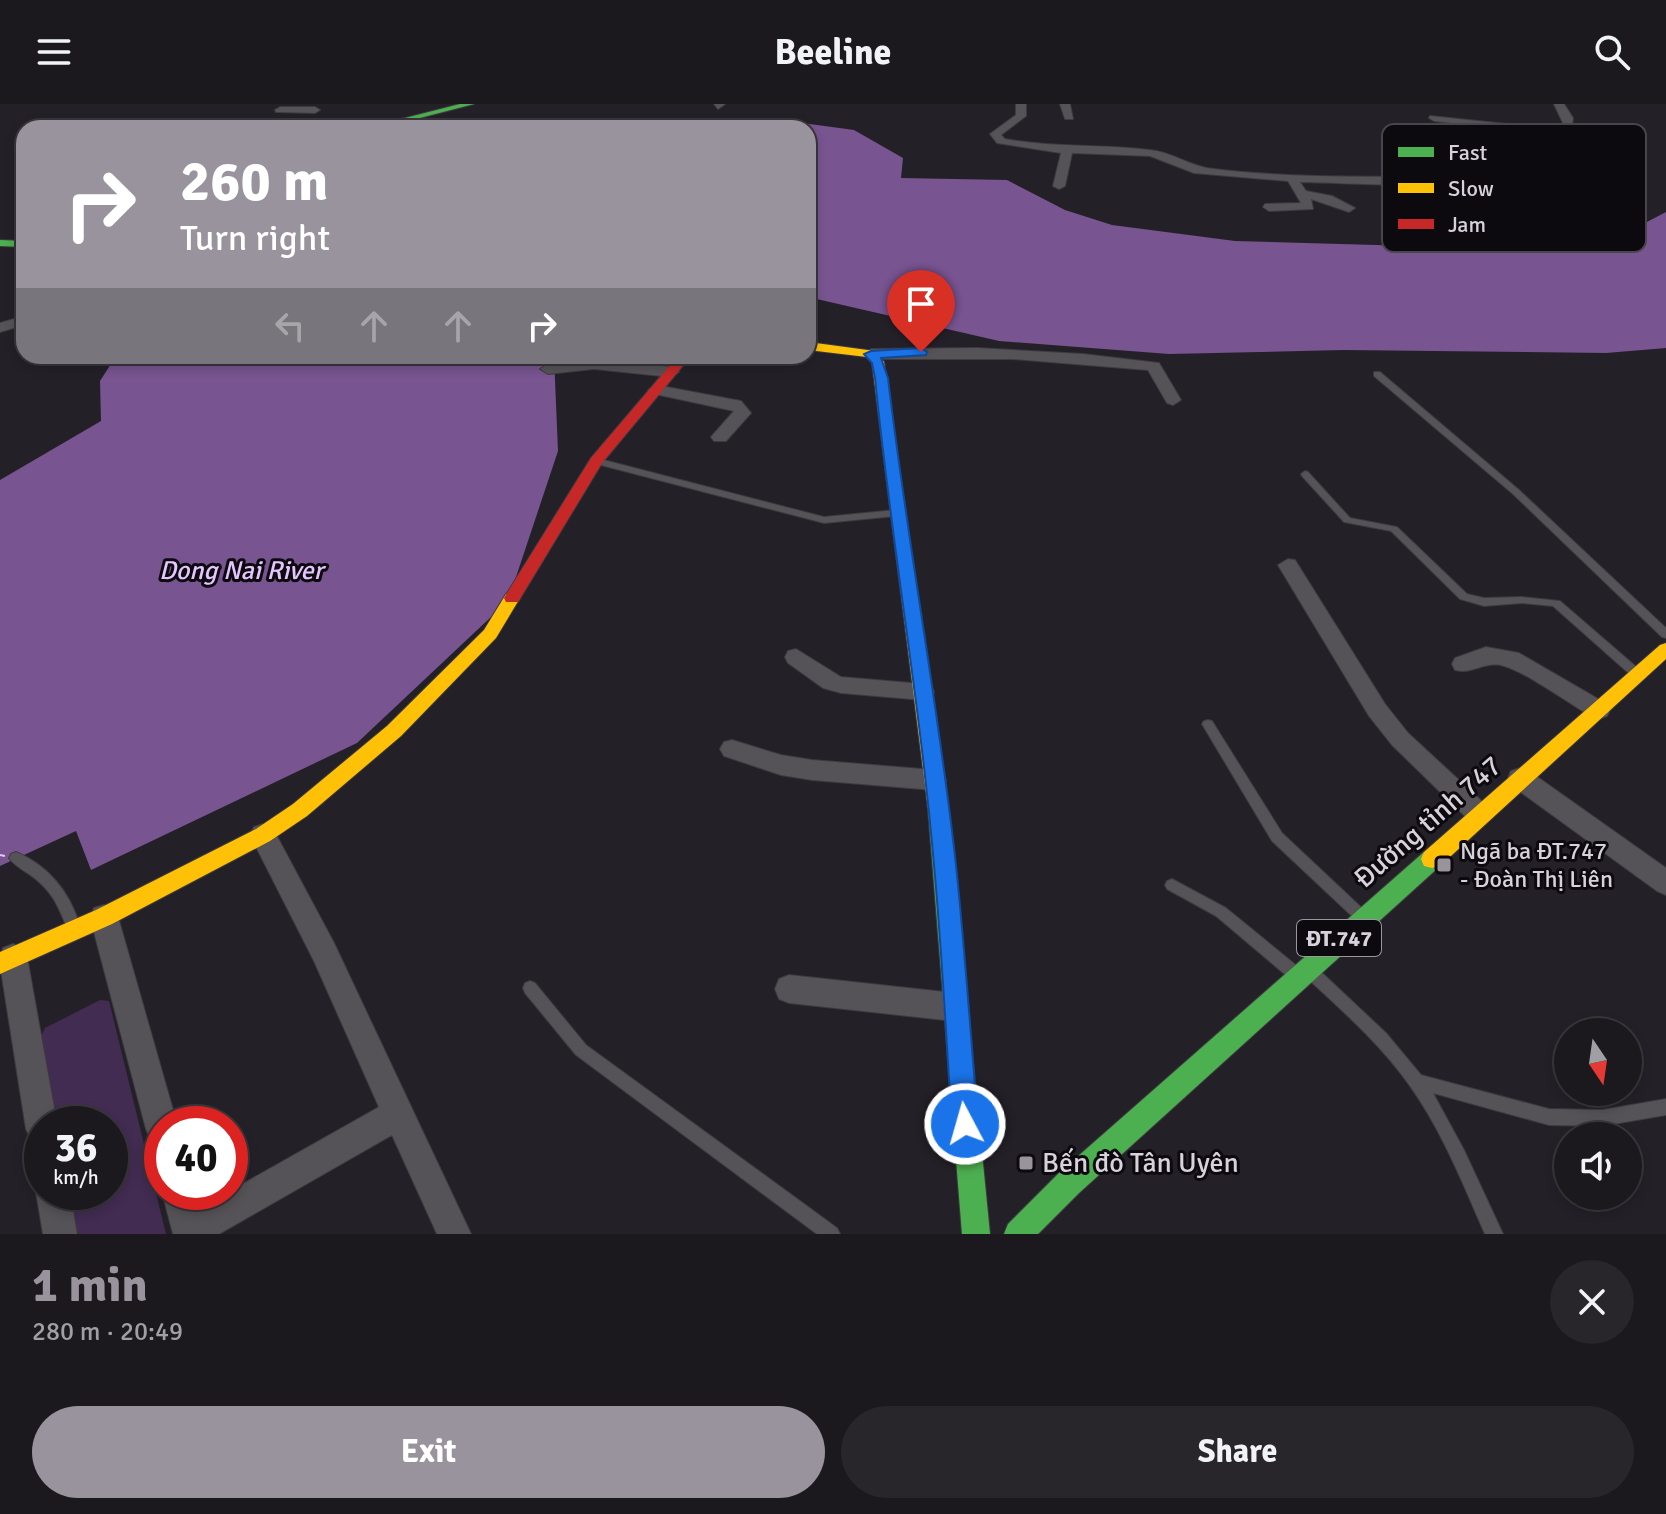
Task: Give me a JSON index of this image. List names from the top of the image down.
{
  "streets": {
    "street": ["Đường tỉnh 747", "ĐT.747"]
  },
  "water": ["Dong Nai River"],
  "places": {
    "transit": ["Ngã ba ĐT.747 - Đoàn Thị Liên", "Bến đò Tân Uyên"]
  },
  "legend": ["Fast", "Slow", "Jam"],
  "north": "bottom",
  "page": {
    "header": "Beeline",
    "turn": ["260 m", "Turn right"],
    "speed": "36 km/h",
    "limit": "40",
    "heading": ["1 min", "280 m · 20:49"],
    "buttons": ["Exit", "Share"]
  }
}
